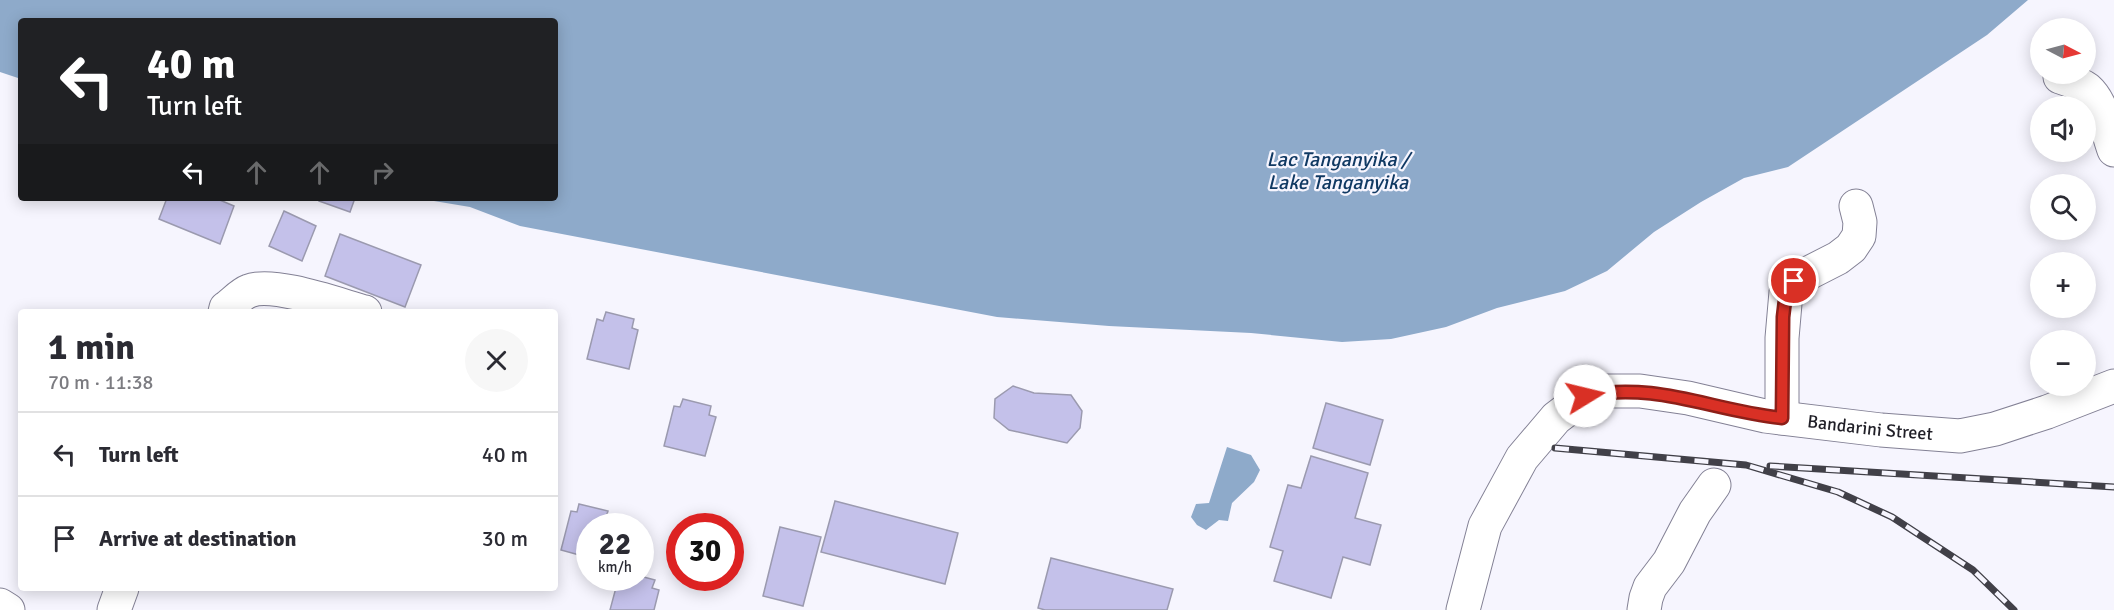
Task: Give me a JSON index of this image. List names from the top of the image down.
{
  "streets": {
    "street": ["Bandarini Street"]
  },
  "water": ["Lac Tanganyika / Lake Tanganyika"],
  "north": "right",
  "page": {
    "map_buttons": ["+", "−"],
    "turn": ["40 m", "Turn left"],
    "heading": ["1 min", "70 m · 11:38"],
    "list": [
      {
        "name": "Turn left",
        "value": "40 m"
      },
      {
        "name": "Arrive at destination",
        "value": "30 m"
      }
    ],
    "speed": "22 km/h",
    "limit": "30"
  }
}
